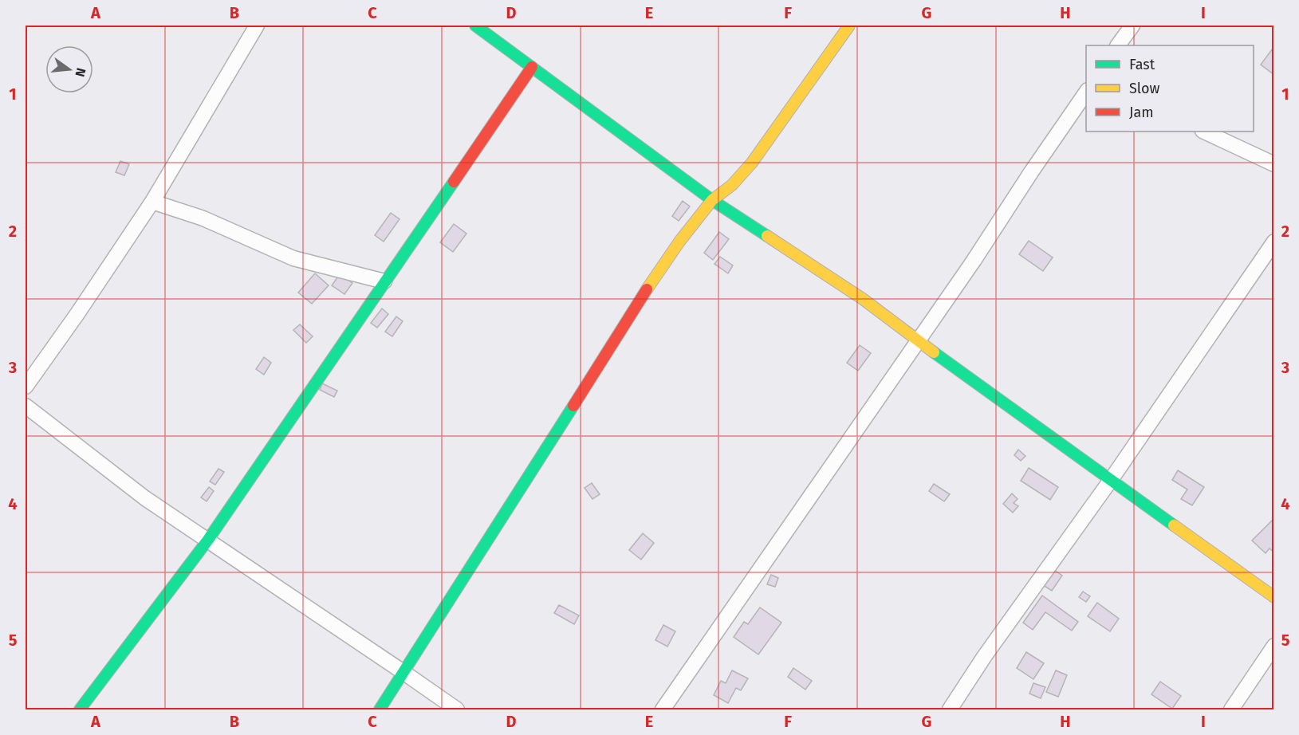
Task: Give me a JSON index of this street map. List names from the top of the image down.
{
  "legend": ["Fast", "Slow", "Jam"],
  "north": "right",
  "grid": {
    "columns": [
      "A",
      "B",
      "C",
      "D",
      "E",
      "F",
      "G",
      "H",
      "I"
    ],
    "rows": [
      "1",
      "2",
      "3",
      "4",
      "5"
    ]
  }
}
